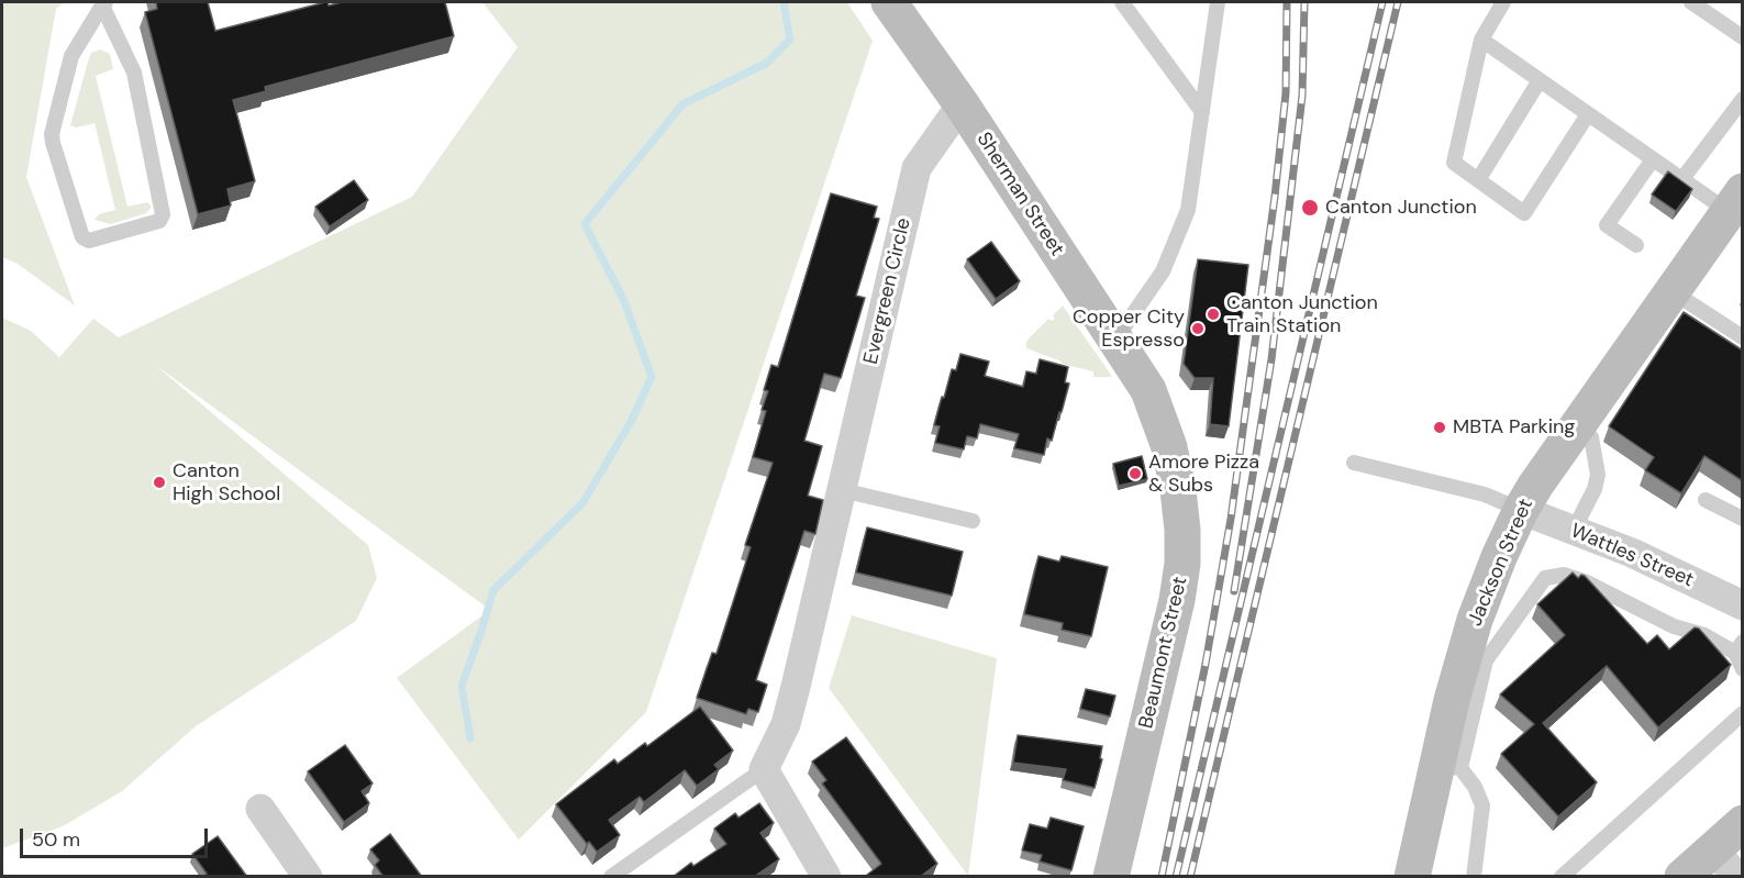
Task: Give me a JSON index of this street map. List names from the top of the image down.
{
  "streets": {
    "main road": ["Sherman Street", "Jackson Street", "Beaumont Street"],
    "street": ["Evergreen Circle", "Wattles Street"]
  },
  "crossings": [
    ["Sherman Street", "Evergreen Circle"],
    ["Sherman Street", "Beaumont Street"],
    ["Wattles Street", "Jackson Street"]
  ],
  "places": [
    "Canton Junction",
    "Canton Junction Train Station",
    "Copper City Espresso",
    "MBTA Parking",
    "Amore Pizza & Subs",
    "Canton High School"
  ],
  "scale_bar": "50 m"
}
